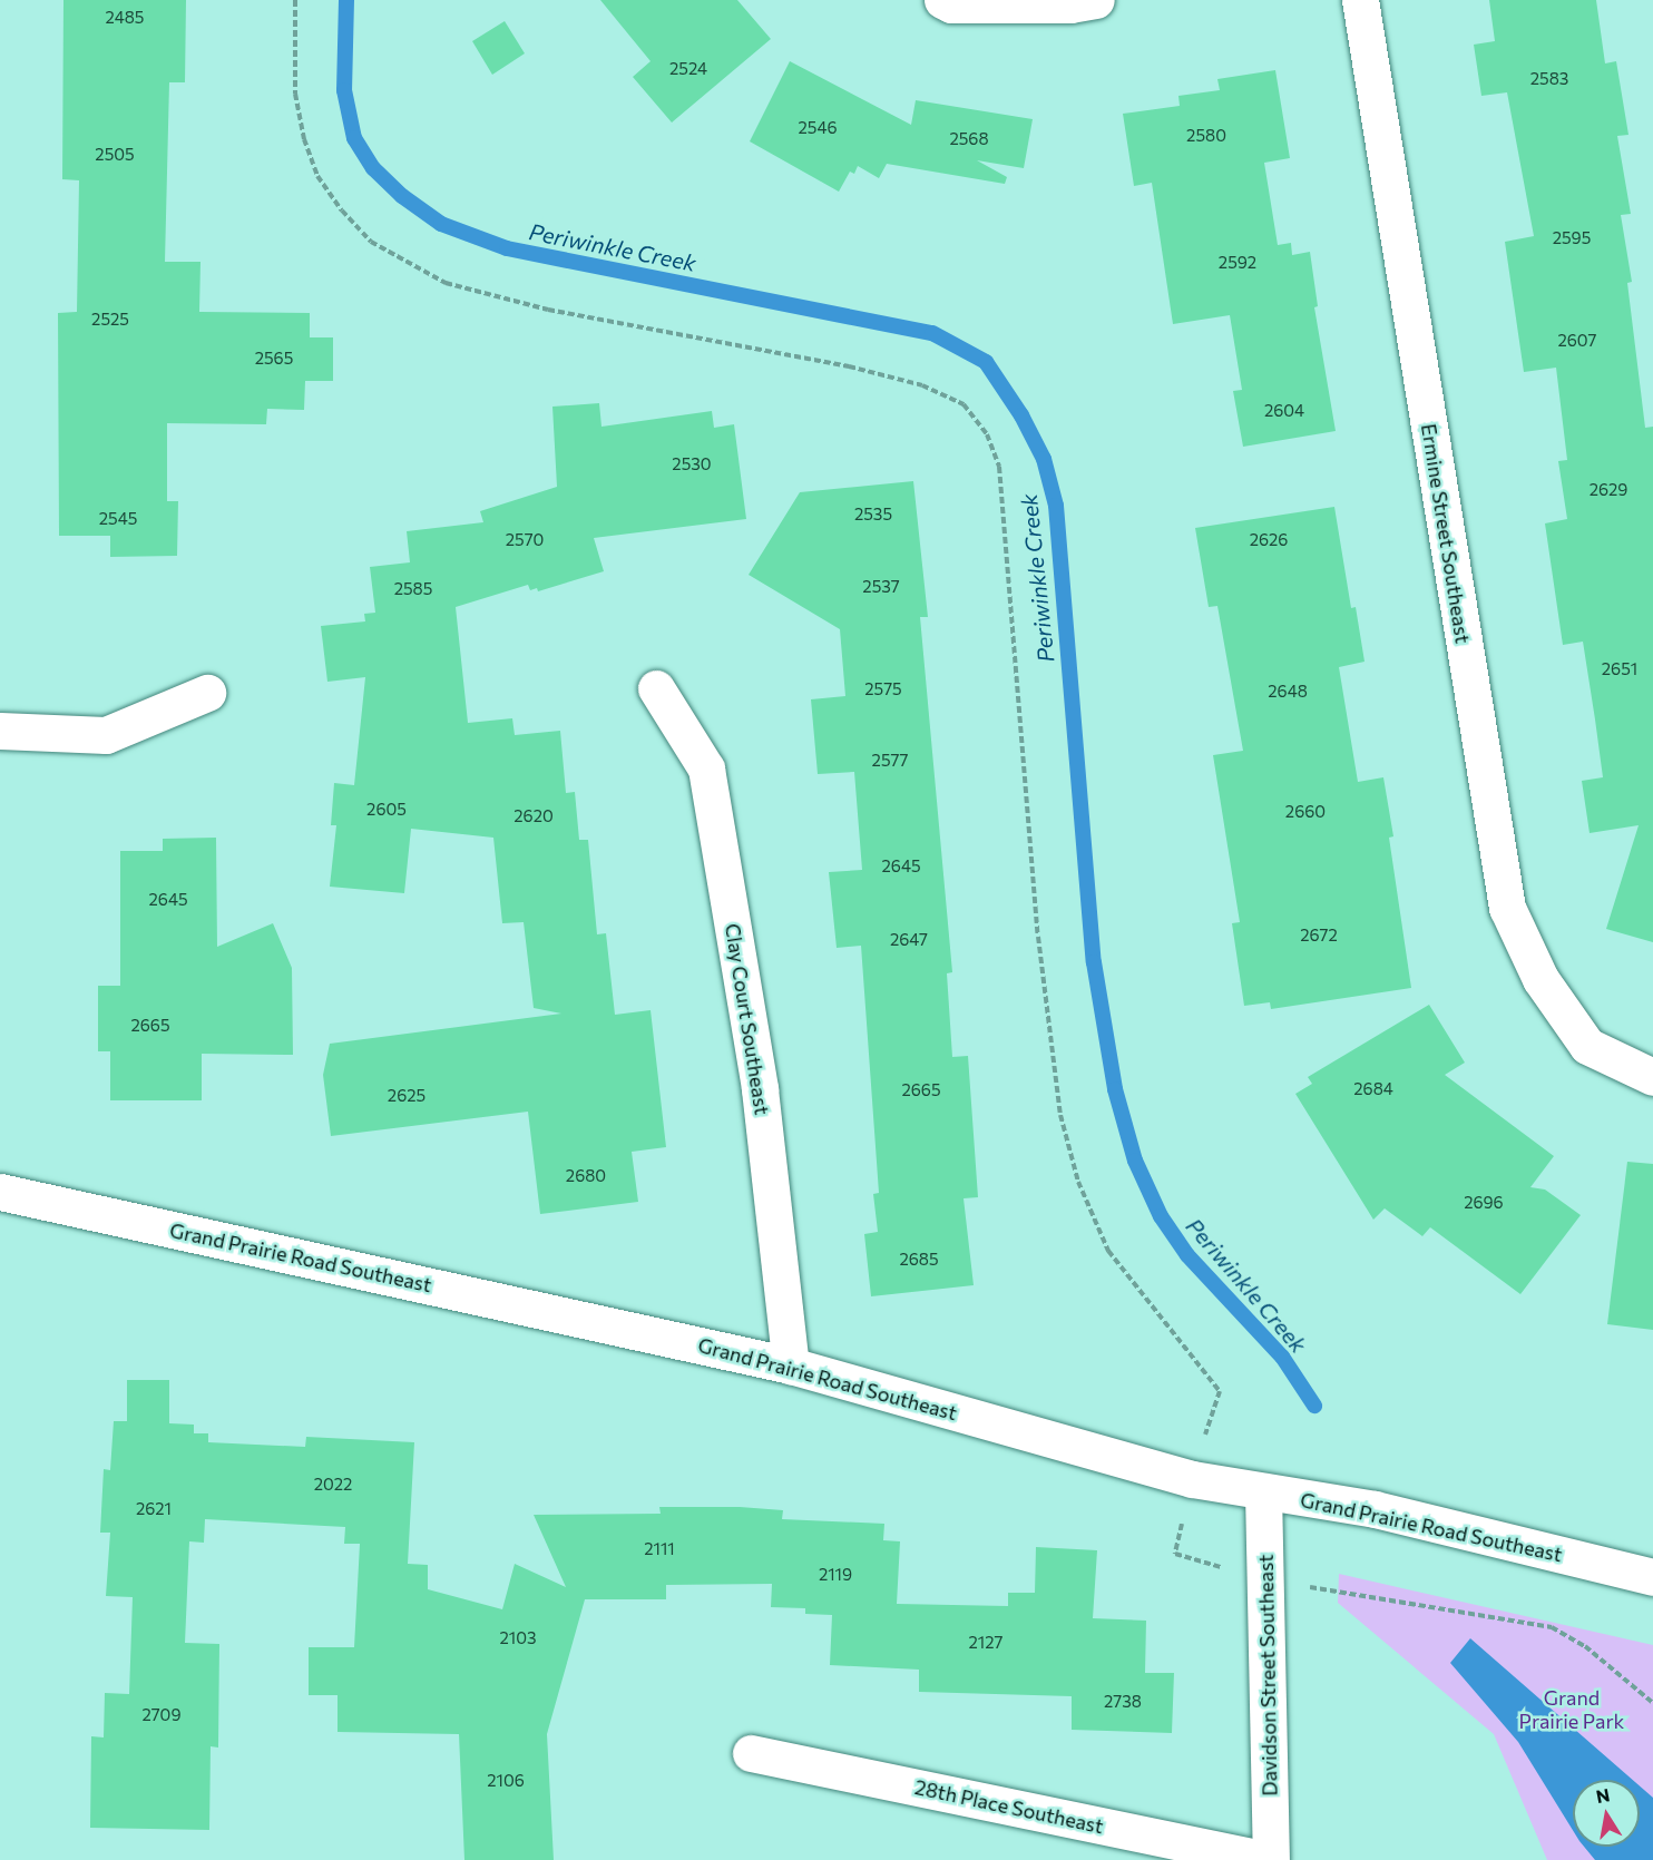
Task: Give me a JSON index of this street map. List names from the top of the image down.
{
  "streets": {
    "street": [
      "Ermine Street Southeast",
      "Clay Court Southeast",
      "Grand Prairie Road Southeast",
      "Davidson Street Southeast",
      "28th Place Southeast"
    ]
  },
  "crossings": [
    ["Clay Court Southeast", "Grand Prairie Road Southeast"],
    ["Grand Prairie Road Southeast", "Davidson Street Southeast"],
    ["Davidson Street Southeast", "28th Place Southeast"]
  ],
  "water": ["Periwinkle Creek"],
  "parks": ["Grand Prairie Park"],
  "house_numbers": [
    "2485",
    "2524",
    "2583",
    "2546",
    "2580",
    "2568",
    "2505",
    "2595",
    "2592",
    "2525",
    "2607",
    "2565",
    "2604",
    "2530",
    "2629",
    "2535",
    "2545",
    "2570",
    "2626",
    "2537",
    "2585",
    "2651",
    "2575",
    "2648",
    "2577",
    "2605",
    "2660",
    "2620",
    "2645",
    "2645",
    "2672",
    "2647",
    "2665",
    "2684",
    "2665",
    "2625",
    "2680",
    "2696",
    "2685",
    "2022",
    "2621",
    "2111",
    "2119",
    "2103",
    "2127",
    "2738",
    "2709",
    "2106"
  ],
  "north": "top"
}
